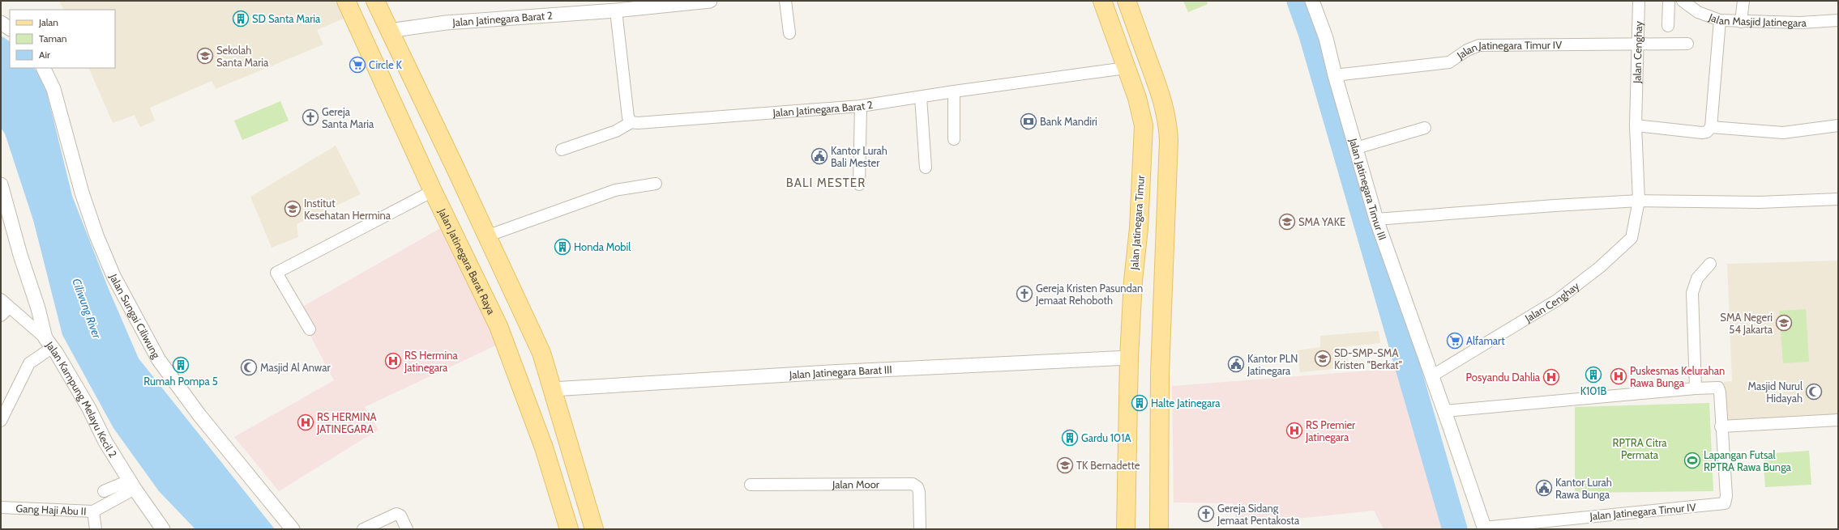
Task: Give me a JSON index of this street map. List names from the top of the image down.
{
  "streets": {
    "main road": ["Jalan Jatinegara Timur", "Jalan Jatinegara Barat Raya"],
    "street": [
      "Jalan Jatinegara Barat 2",
      "Jalan Masjid Jatinegara",
      "Jalan Jatinegara Timur IV",
      "Jalan Cenghay",
      "Jalan Jatinegara Timur III",
      "Jalan Sungai Ciliwung",
      "Jalan Jatinegara Barat III",
      "Jalan Kampung Melayu Kecil 2",
      "Jalan Moor",
      "Gang Haji Abu II"
    ]
  },
  "crossings": [
    ["Jalan Jatinegara Barat 2", "Jalan Jatinegara Timur"],
    ["Jalan Jatinegara Timur IV", "Jalan Cenghay"],
    ["Jalan Jatinegara Timur IV", "Jalan Jatinegara Timur III"],
    ["Jalan Cenghay", "Jalan Jatinegara Timur III"],
    ["Jalan Jatinegara Timur", "Jalan Jatinegara Barat III"],
    ["Jalan Kampung Melayu Kecil 2", "Gang Haji Abu II"]
  ],
  "districts": ["BALI MESTER"],
  "water": ["Ciliwung River"],
  "parks": ["RPTRA Citra Permata"],
  "places": {
    "building": [
      "SD Santa Maria",
      "Honda Mobil",
      "Rumah Pompa 5",
      "K101B",
      "Halte Jatinegara",
      "Gardu 101A"
    ],
    "school or university": [
      "Sekolah Santa Maria",
      "Institut Kesehatan Hermina",
      "SMA YAKE",
      "SMA Negeri 54 Jakarta",
      "SD-SMP-SMA Kristen \"Berkat\"",
      "TK Bernadette"
    ],
    "supermarket": ["Circle K", "Alfamart"],
    "church": ["Gereja Santa Maria", "Gereja Kristen Pasundan Jemaat Rehoboth", "Gereja Sidang Jemaat Pentakosta"],
    "bank": ["Bank Mandiri"],
    "public building": ["Kantor Lurah Bali Mester", "Kantor PLN Jatinegara", "Kantor Lurah Rawa Bunga"],
    "hospital": [
      "RS Hermina Jatinegara",
      "Puskesmas Kelurahan Rawa Bunga",
      "Posyandu Dahlia",
      "RS HERMINA JATINEGARA",
      "RS Premier Jatinegara"
    ],
    "mosque": ["Masjid Al Anwar", "Masjid Nurul Hidayah"],
    "sports": ["Lapangan Futsal RPTRA Rawa Bunga"]
  },
  "legend": ["Jalan", "Taman", "Air"]
}
